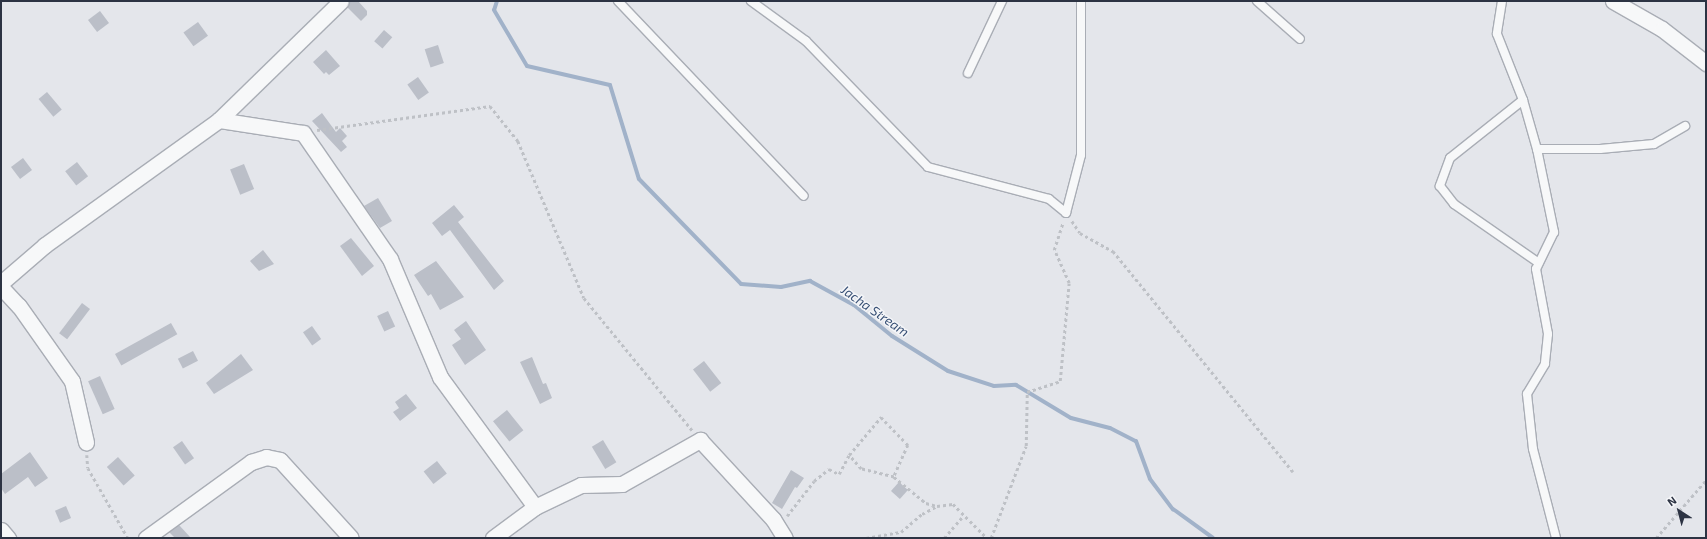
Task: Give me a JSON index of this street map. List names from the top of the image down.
{
  "water": ["Jacha Stream"],
  "north": "top left"
}
